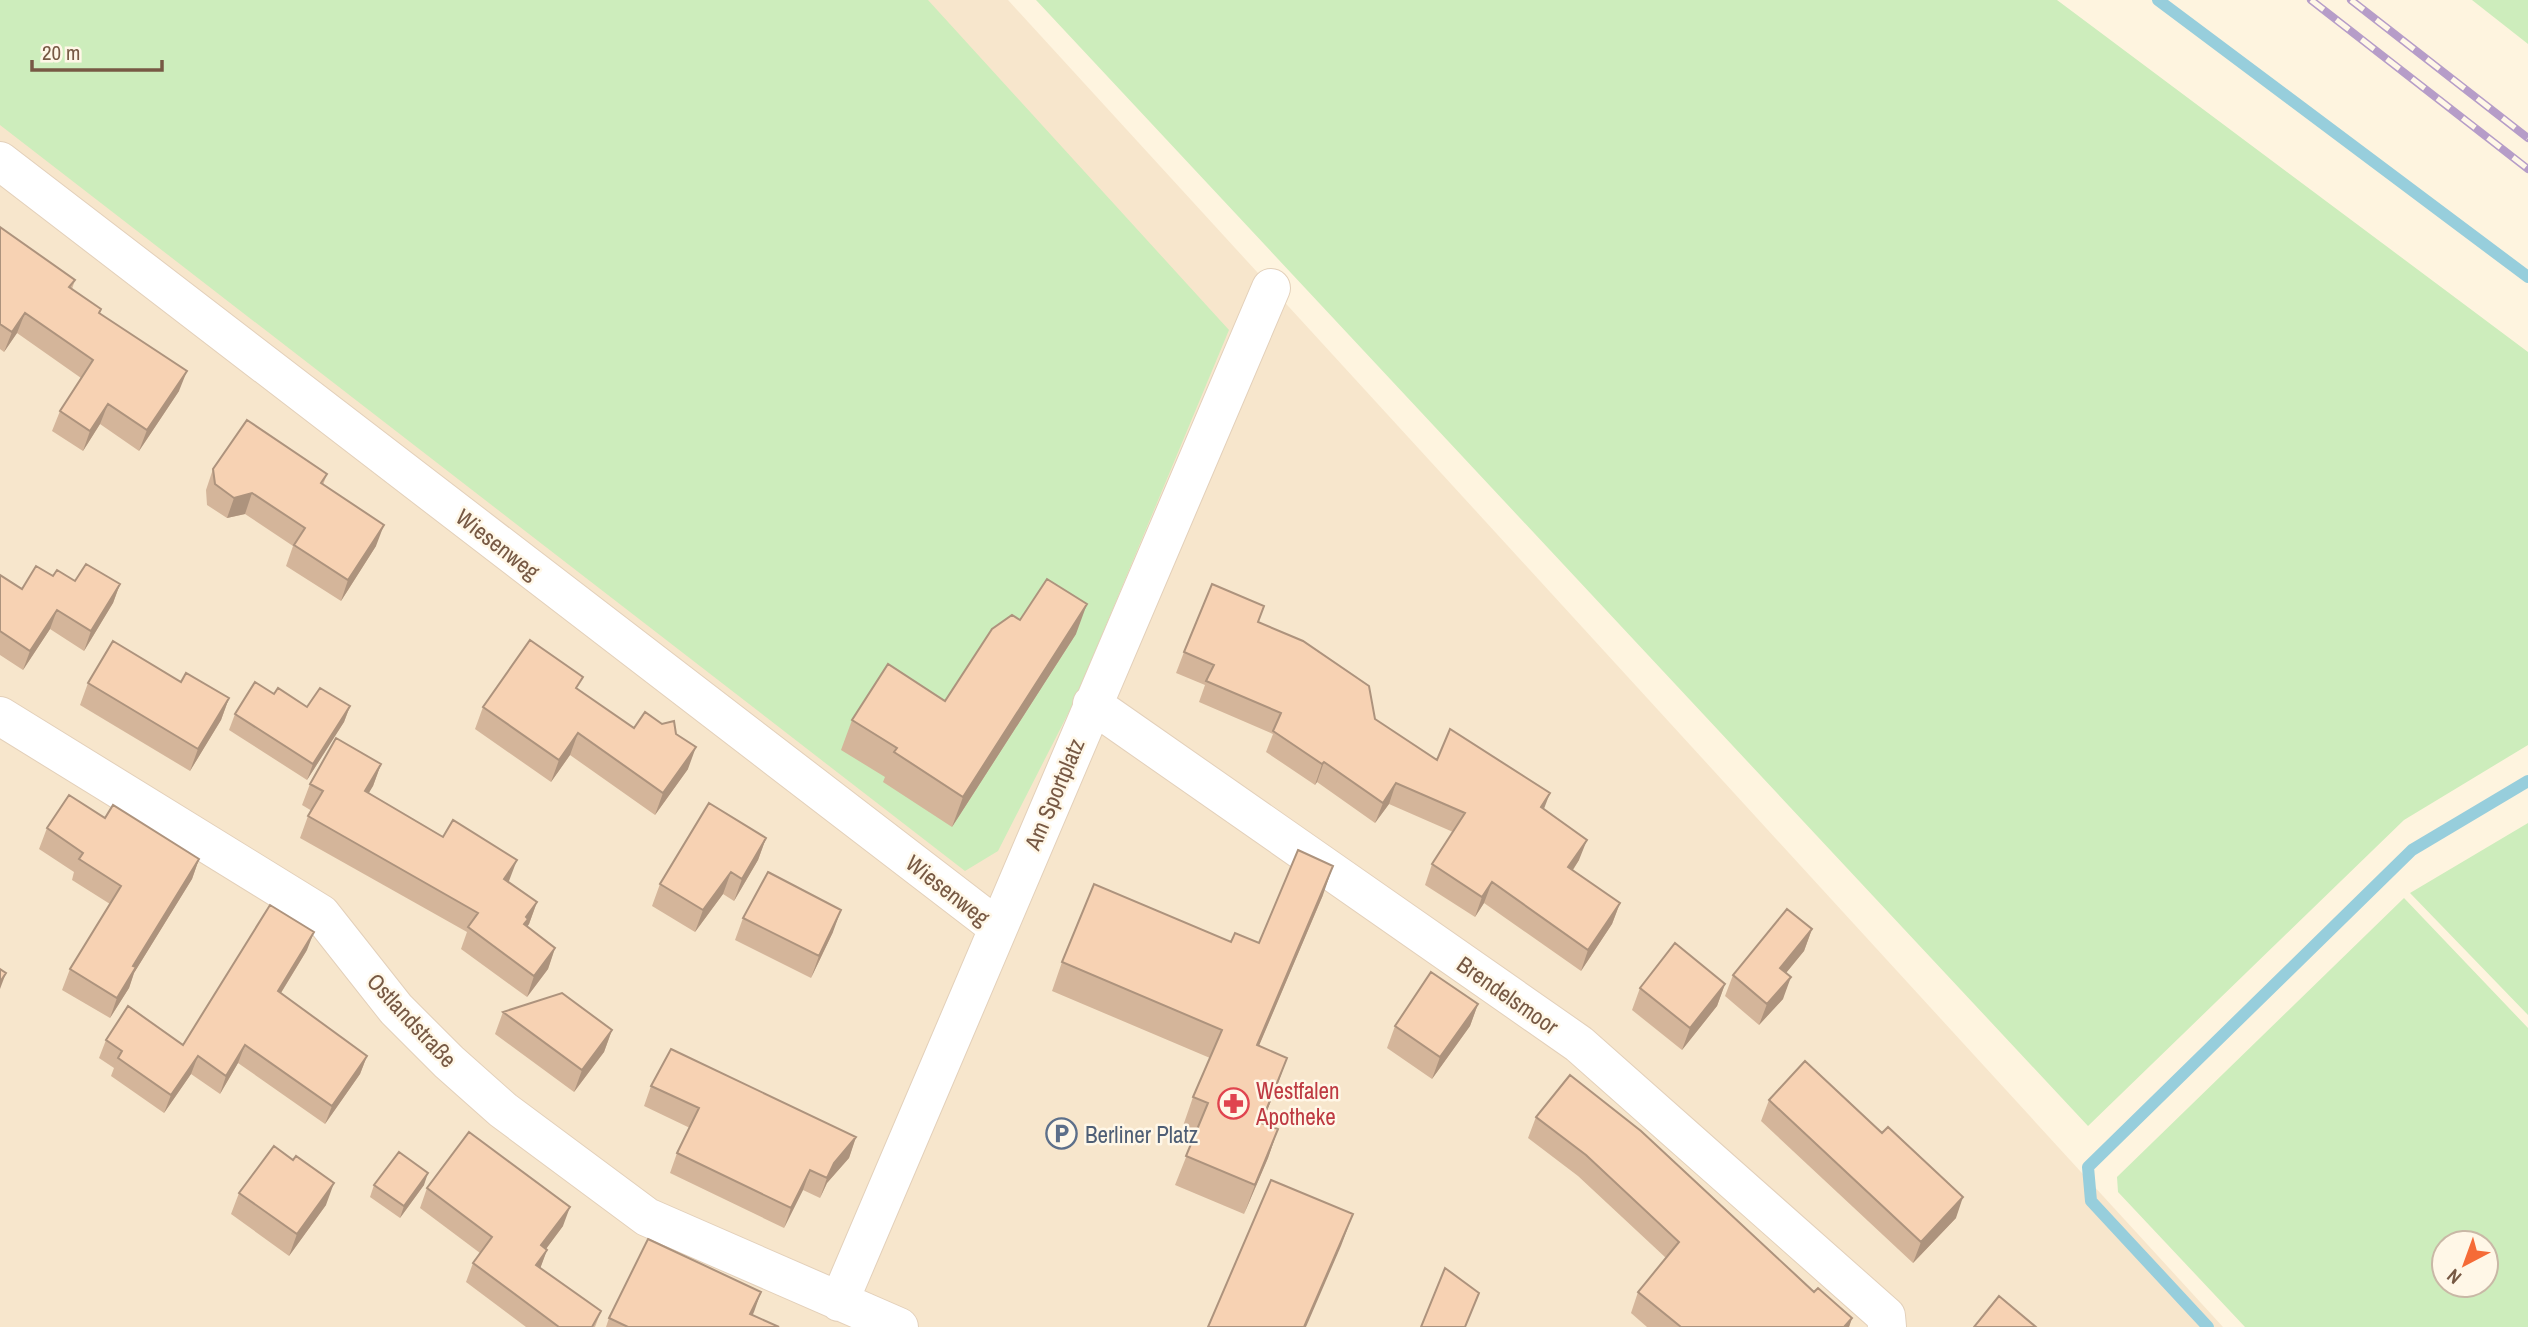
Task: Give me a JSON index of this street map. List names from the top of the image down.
{
  "streets": {
    "street": [
      "Wiesenweg",
      "Am Sportplatz",
      "Brendelsmoor",
      "Ostlandstraße"
    ]
  },
  "crossings": [
    ["Wiesenweg", "Am Sportplatz"],
    ["Am Sportplatz", "Brendelsmoor"],
    ["Am Sportplatz", "Ostlandstraße"]
  ],
  "places": {
    "pharmacy": ["Westfalen Apotheke"],
    "parking": ["Berliner Platz"]
  },
  "scale_bar": "20 m",
  "north": "bottom left"
}
